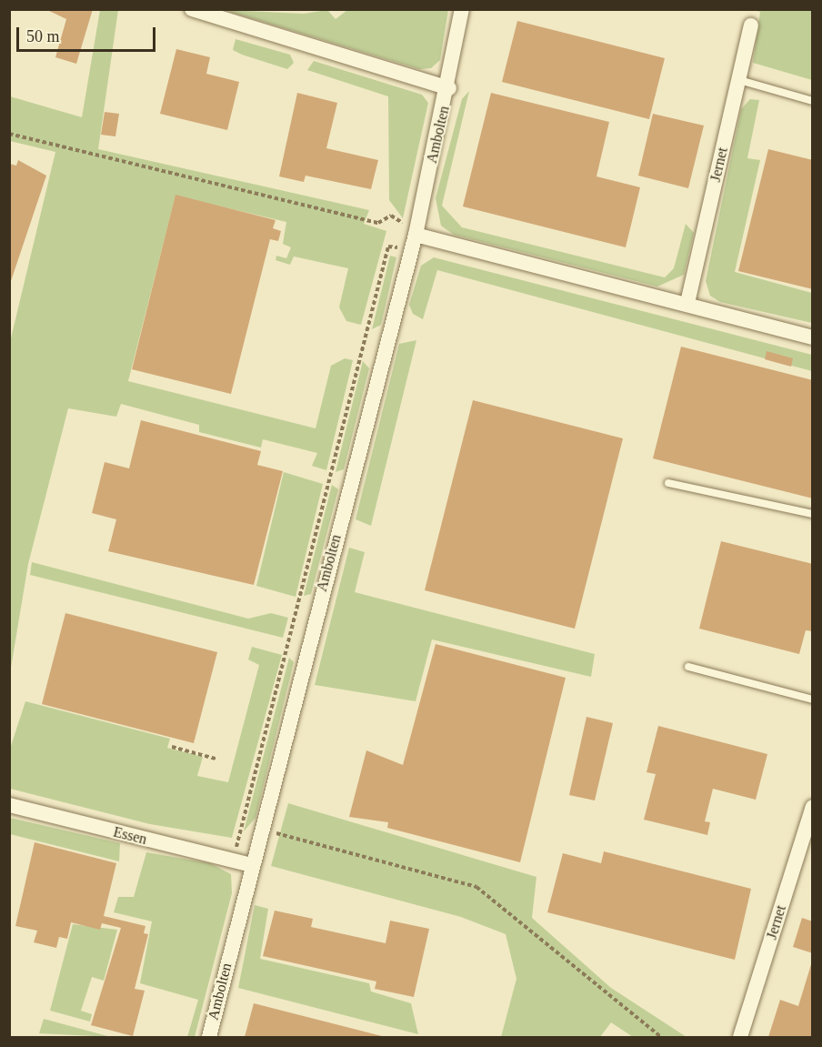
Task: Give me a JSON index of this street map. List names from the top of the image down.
{
  "streets": {
    "street": ["Ambolten", "Jernet", "Essen"]
  },
  "crossings": [
    ["Ambolten", "Essen"]
  ],
  "scale_bar": "50 m"
}
